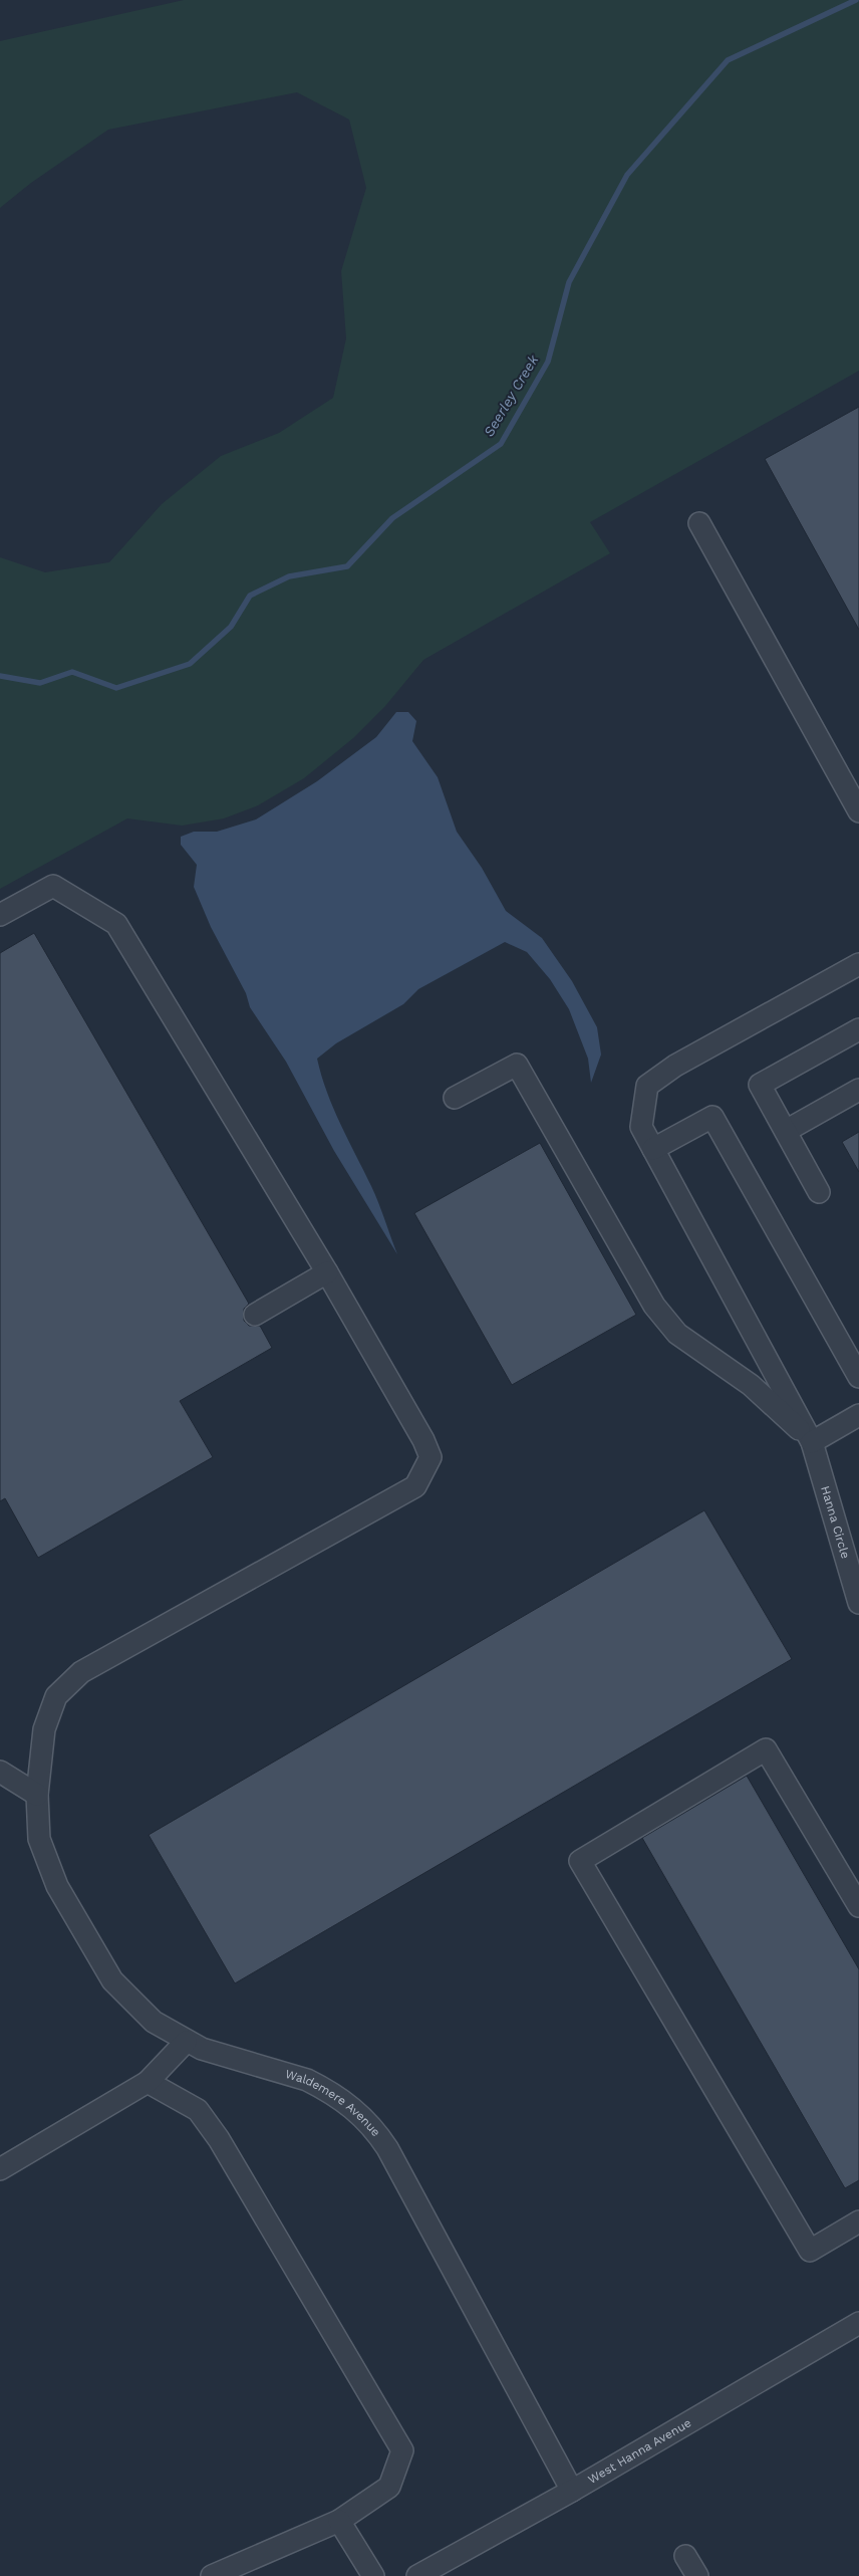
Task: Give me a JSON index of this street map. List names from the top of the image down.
{
  "streets": {
    "street": ["Hanna Circle", "Waldemere Avenue", "West Hanna Avenue"]
  },
  "crossings": [
    ["Waldemere Avenue", "West Hanna Avenue"]
  ],
  "water": ["Seerley Creek"]
}
